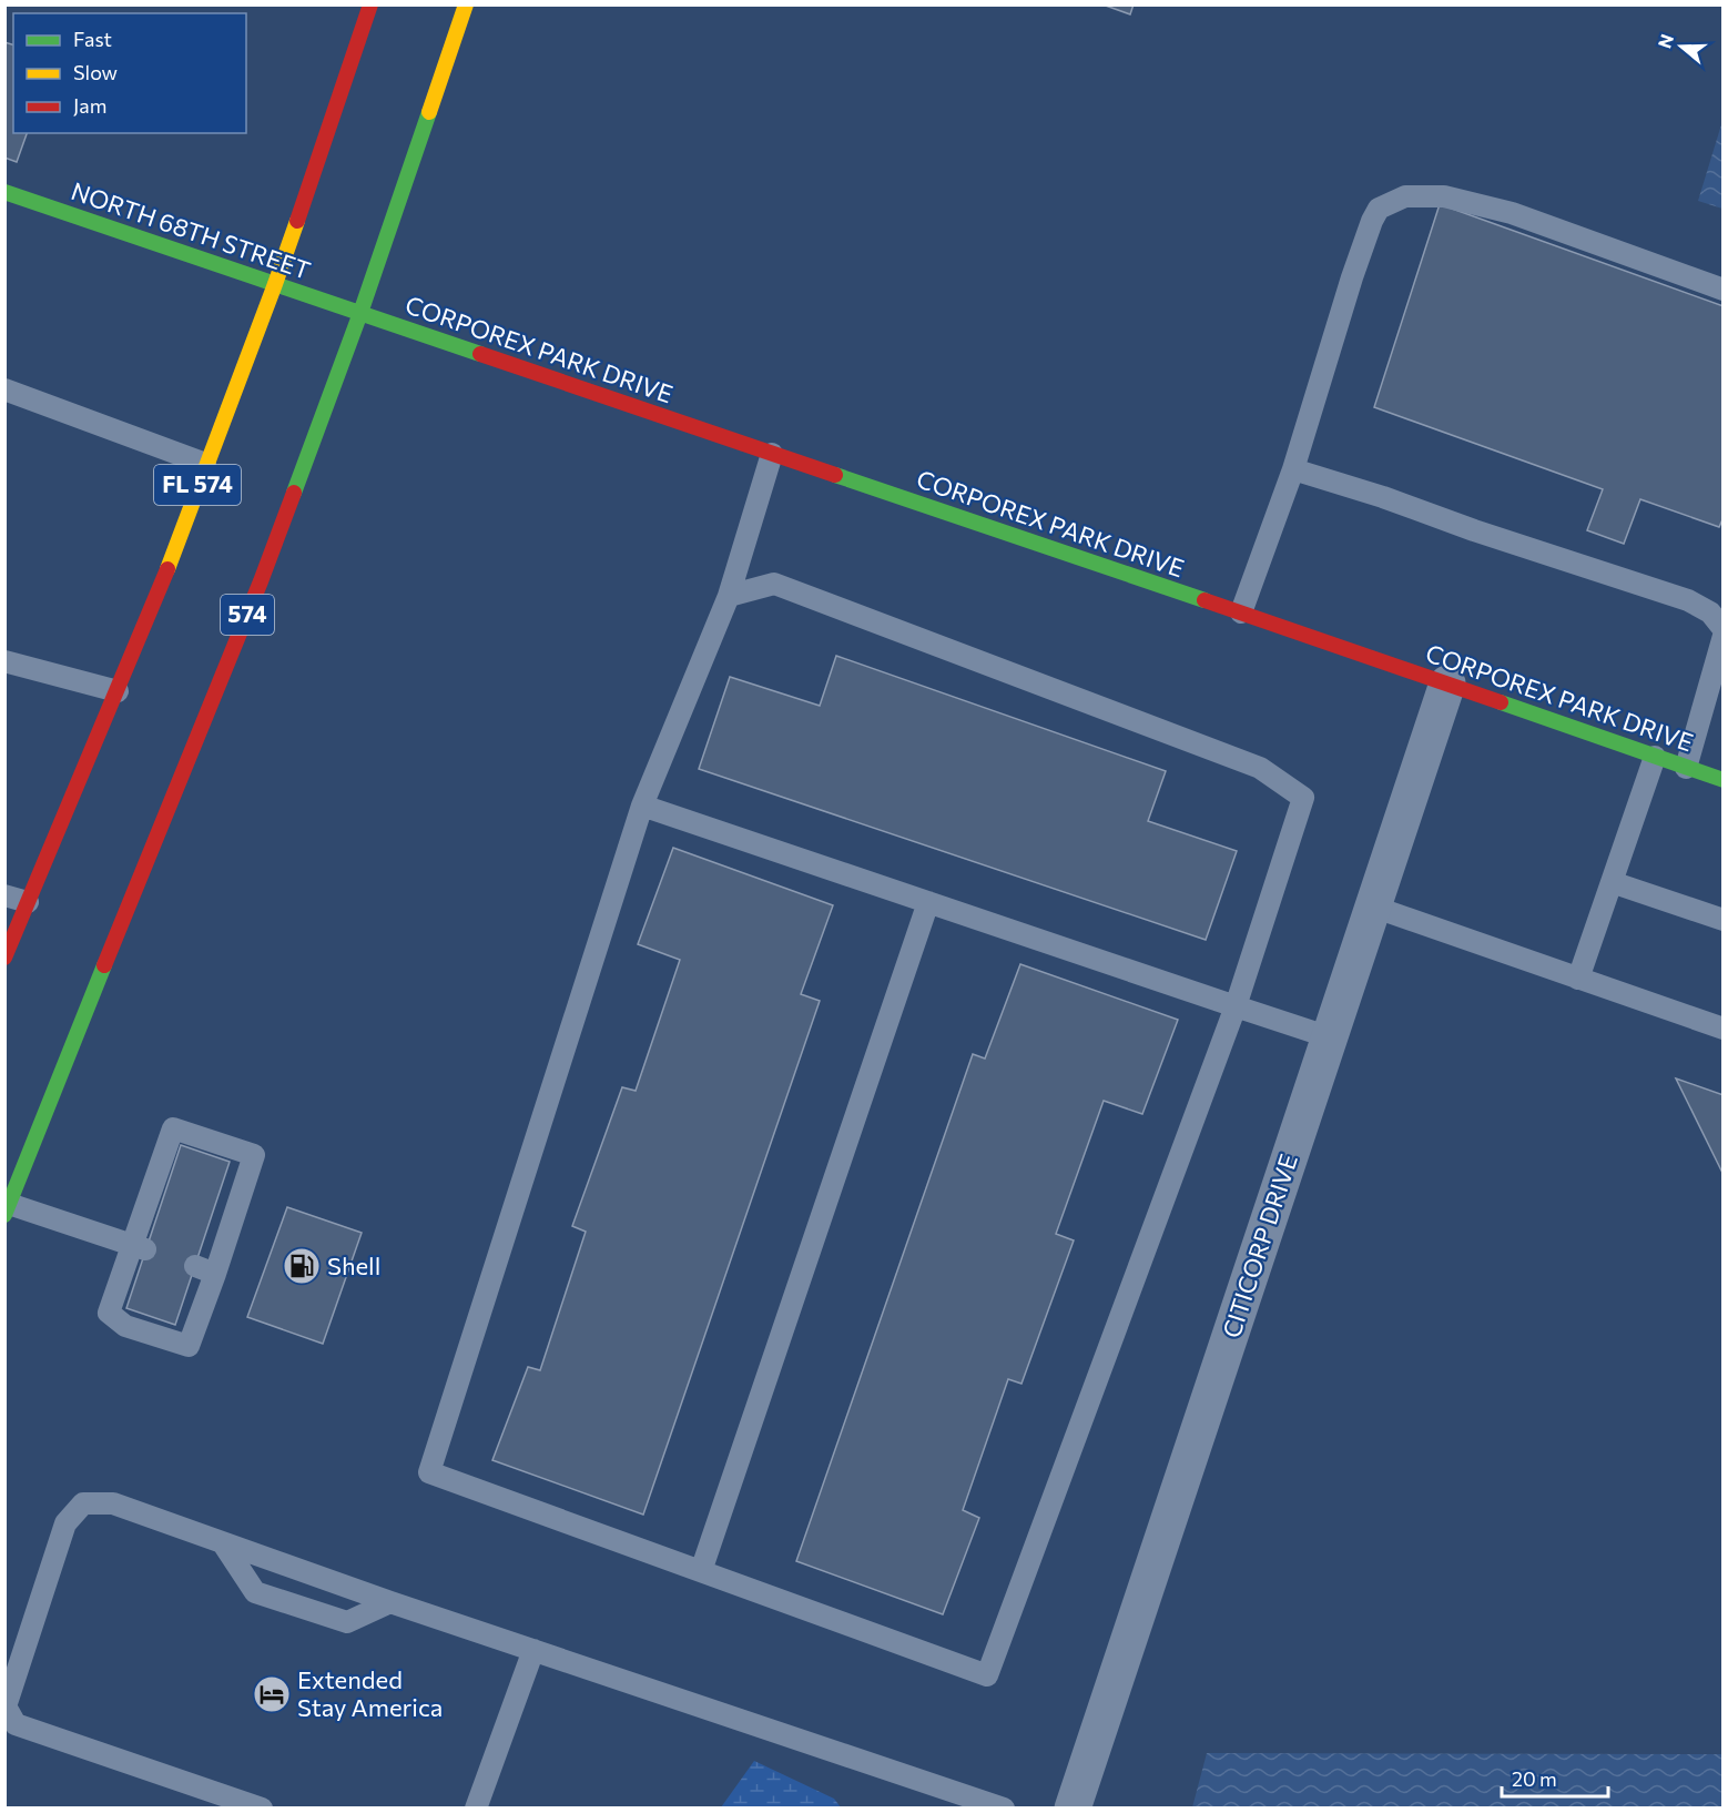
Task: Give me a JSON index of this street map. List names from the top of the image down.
{
  "streets": {
    "main road": [
      "NORTH 68TH STREET",
      "CORPOREX PARK DRIVE",
      "FL 574",
      "574"
    ],
    "street": ["CITICORP DRIVE"]
  },
  "crossings": [
    ["NORTH 68TH STREET", "CORPOREX PARK DRIVE"],
    ["NORTH 68TH STREET", "FL 574"],
    ["NORTH 68TH STREET", "574"],
    ["CORPOREX PARK DRIVE", "574"],
    ["CORPOREX PARK DRIVE", "CITICORP DRIVE"]
  ],
  "places": {
    "fuel station": ["Shell"],
    "hotel": ["Extended Stay America"]
  },
  "legend": ["Fast", "Slow", "Jam"],
  "scale_bar": "20 m",
  "north": "left"
}
